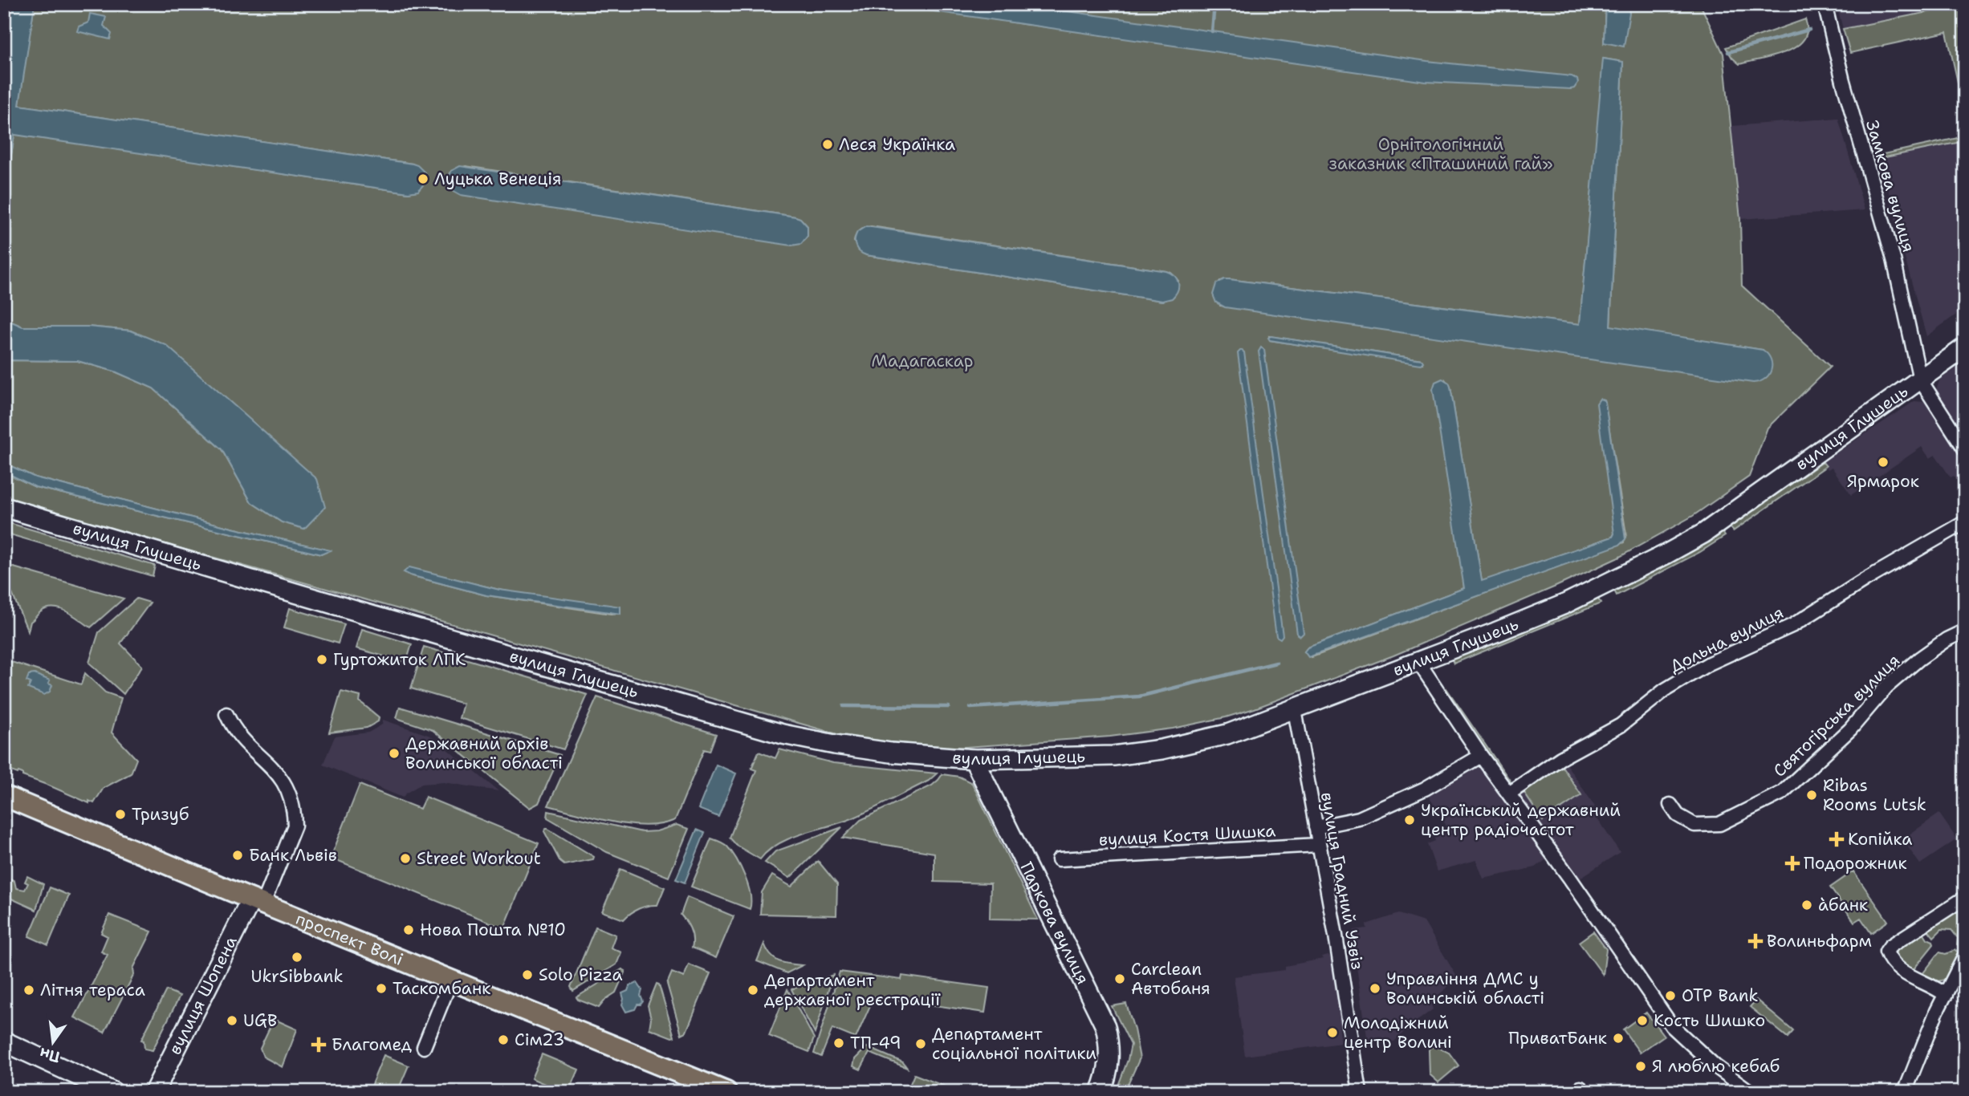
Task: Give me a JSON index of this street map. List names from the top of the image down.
{
  "streets": {
    "main road": [
      "вулиця Глушець",
      "Паркова вулиця",
      "проспект Волі",
      "вулиця Шопена"
    ],
    "street": [
      "Замкова вулиця",
      "Дольна вулиця",
      "Святогірська вулиця",
      "вулиця Костя Шишка",
      "вулиця Градний Узвіз"
    ]
  },
  "crossings": [
    ["Замкова вулиця", "вулиця Глушець"],
    ["вулиця Глушець", "вулиця Градний Узвіз"],
    ["вулиця Глушець", "Паркова вулиця"],
    ["вулиця Костя Шишка", "вулиця Градний Узвіз"],
    ["проспект Волі", "вулиця Шопена"]
  ],
  "parks": ["Орнітологічний заказник «Пташиний гай»", "Мадагаскар"],
  "places": {
    "other": [
      "Леся Українка",
      "Луцька Венеція",
      "Ярмарок",
      "Гуртожиток ЛПК",
      "Державний архів Волинської області",
      "Ribas Rooms Lutsk",
      "Тризуб",
      "Український державний центр радіочастот",
      "Банк Львів",
      "Street Workout",
      "а̀банк",
      "Нова Пошта №10",
      "UkrSibbank",
      "Solo Pizza",
      "Carclean Автобаня",
      "Таскомбанк",
      "Управління ДМС у Волинській області",
      "Літня тераса",
      "Департамент державної реєстрації",
      "OTP Bank",
      "UGB",
      "Кость Шишко",
      "Молодіжний центр Волині",
      "ПриватБанк",
      "Сім23",
      "ТП-49",
      "Департамент соціальної політики",
      "Я люблю кебаб"
    ],
    "health": [
      "Копійка",
      "Подорожник",
      "Волиньфарм",
      "Благомед"
    ]
  },
  "north": "bottom"
}
